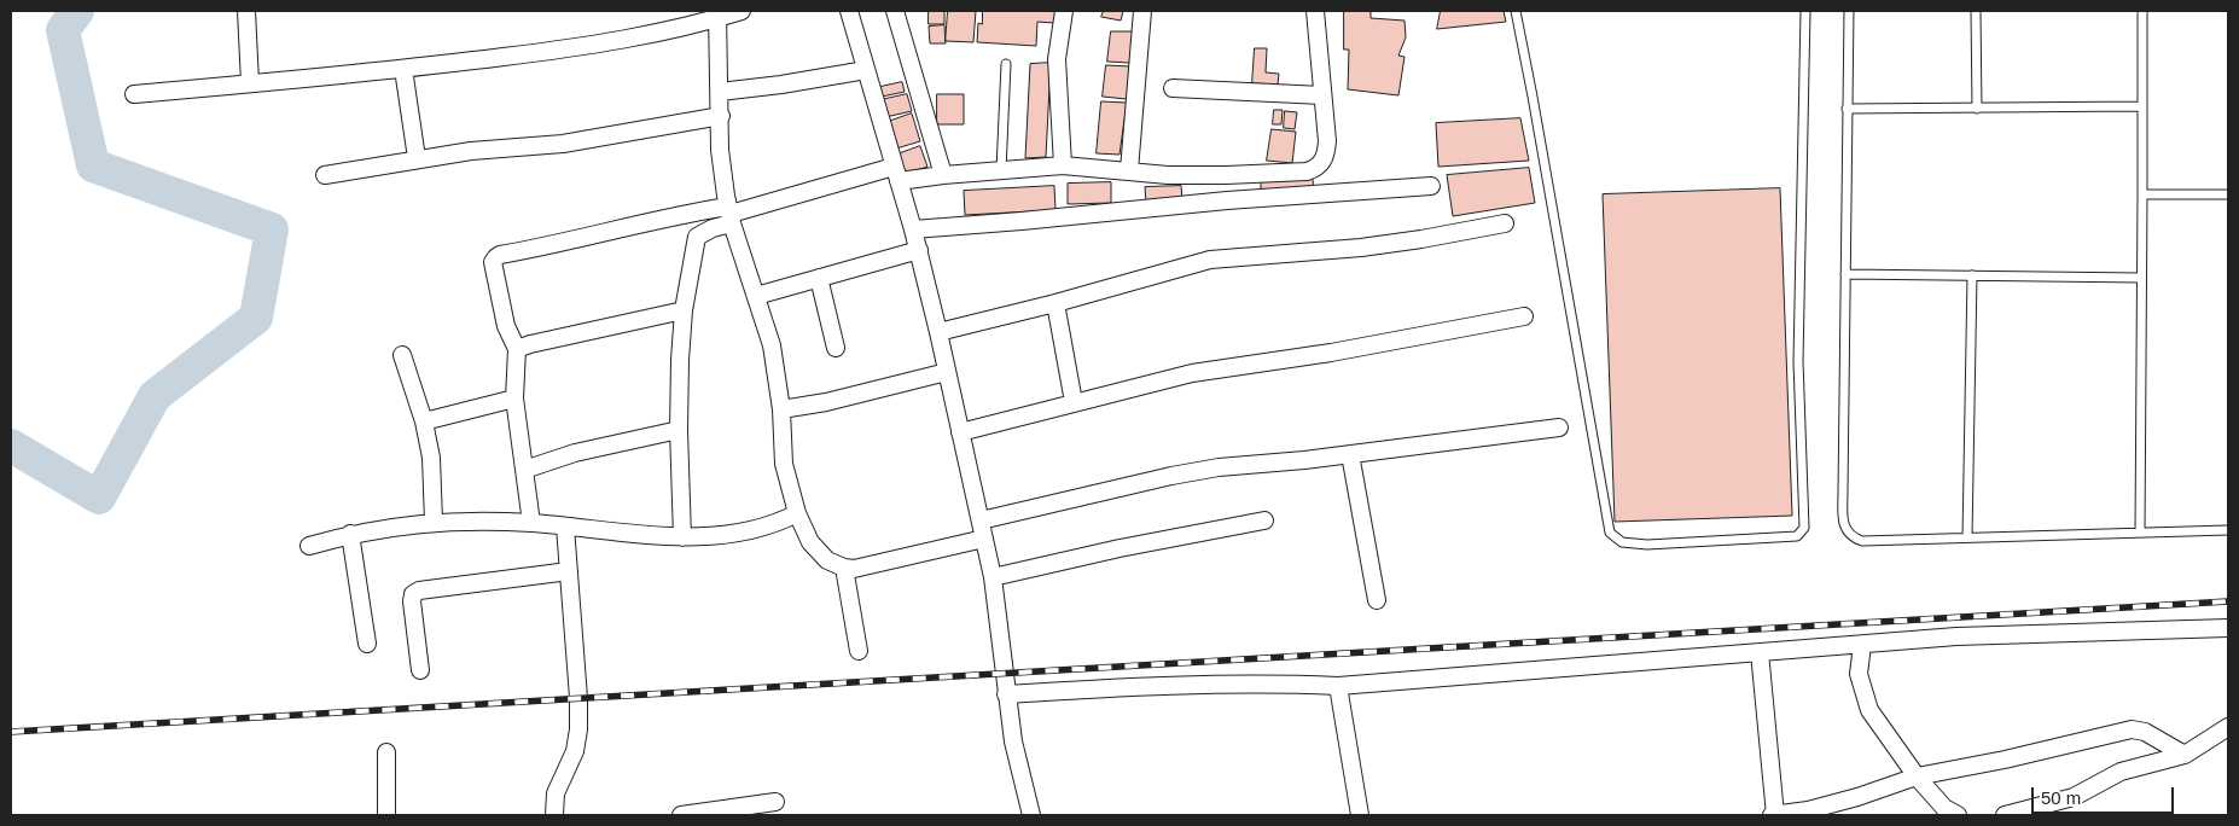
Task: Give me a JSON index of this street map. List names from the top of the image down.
{
  "scale_bar": "50 m"
}
